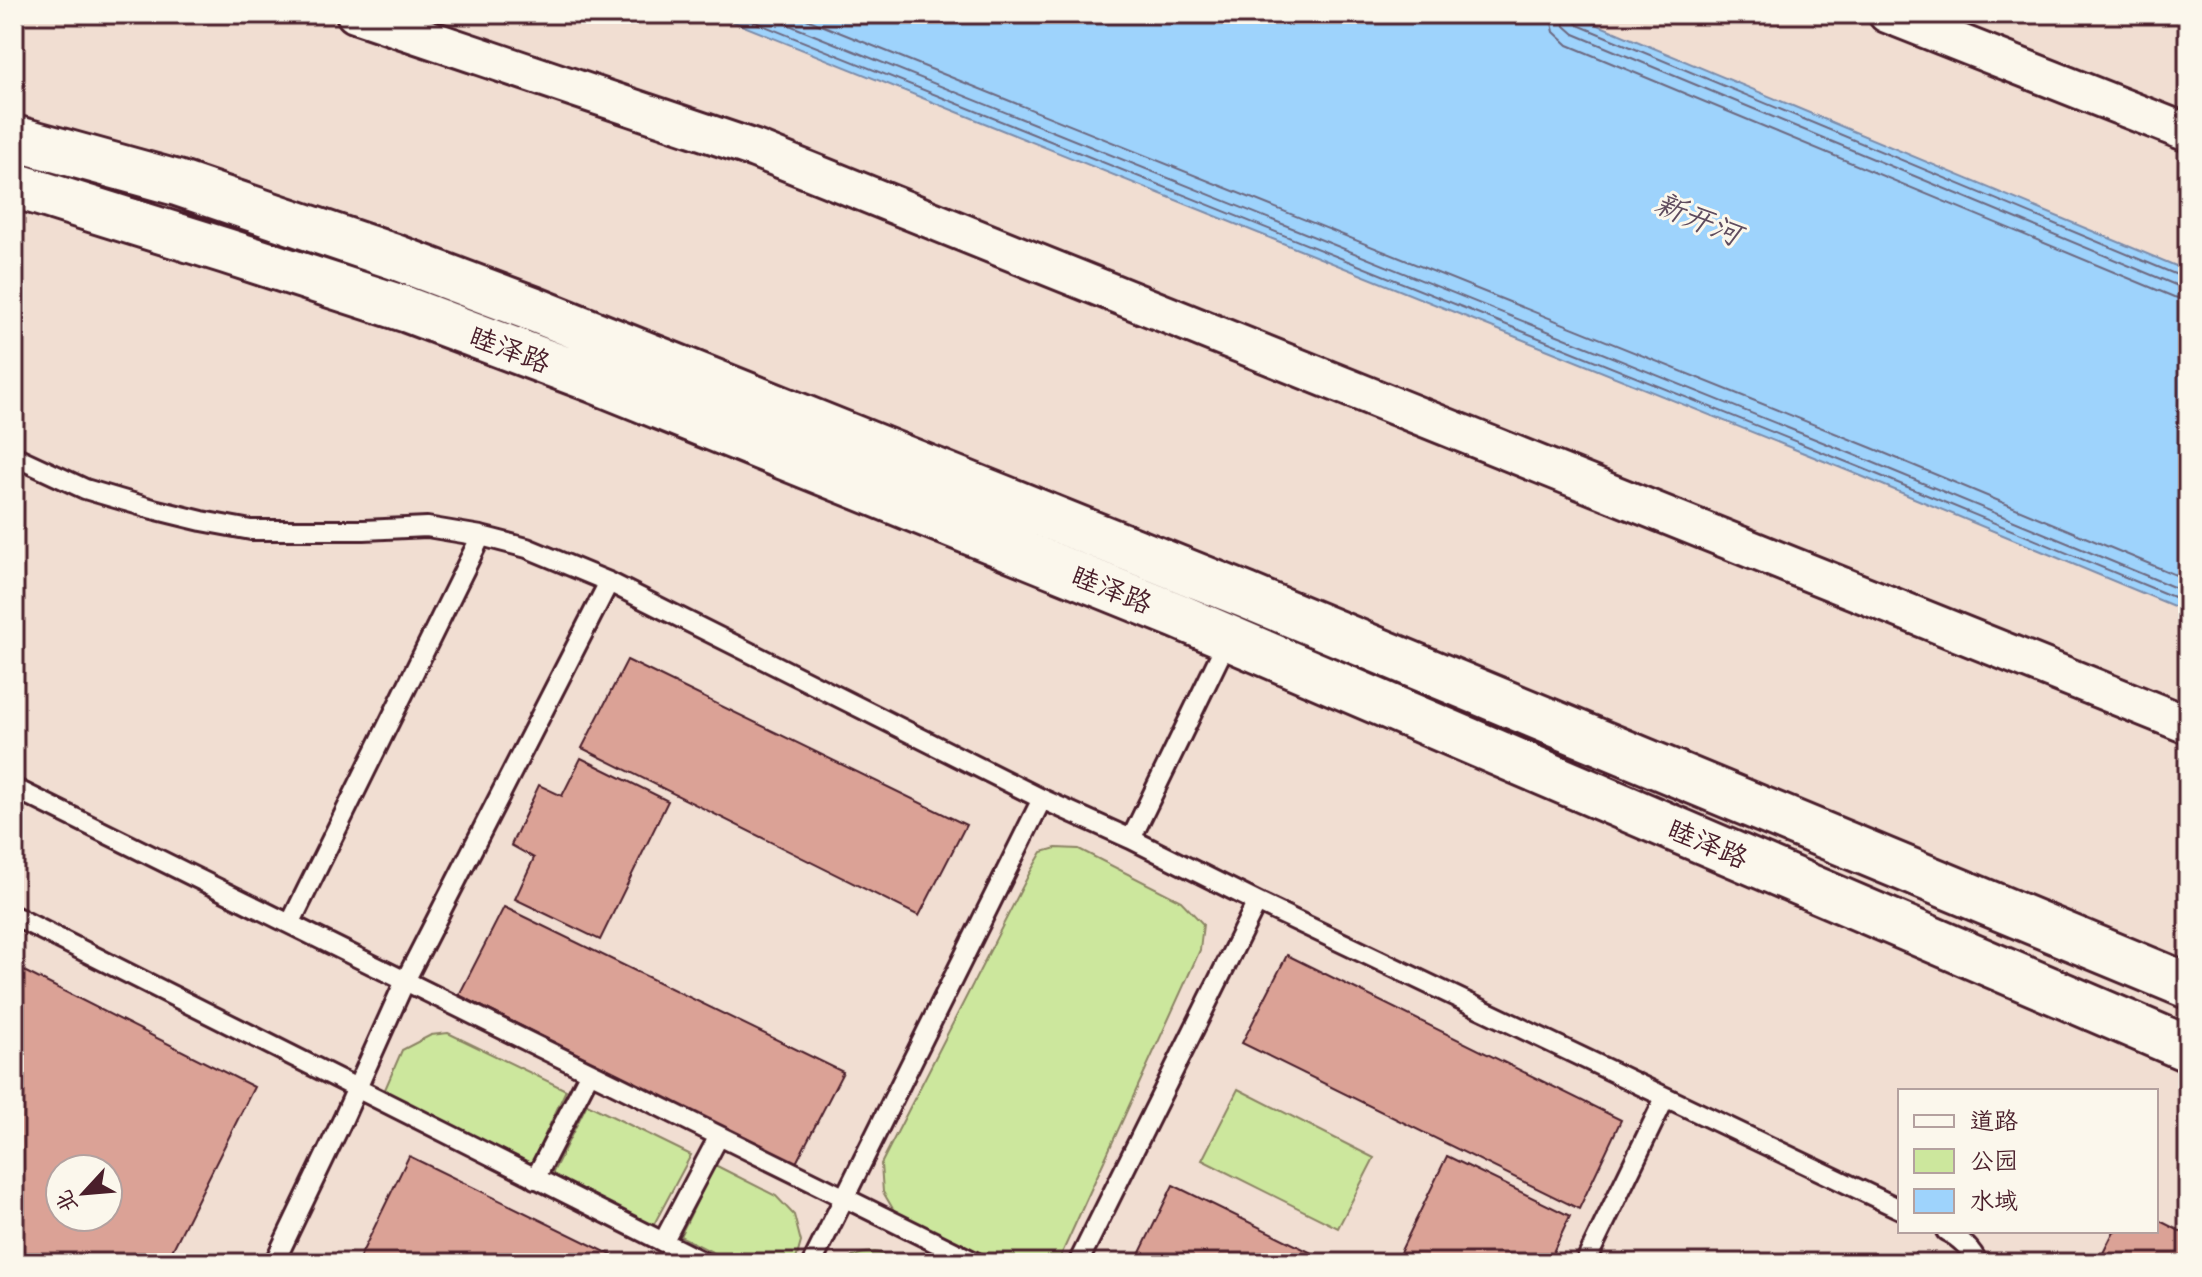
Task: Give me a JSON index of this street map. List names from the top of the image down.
{
  "streets": {
    "street": ["睦泽路"]
  },
  "water": ["新开河"],
  "legend": ["道路", "公园", "水域"],
  "north": "bottom left"
}
